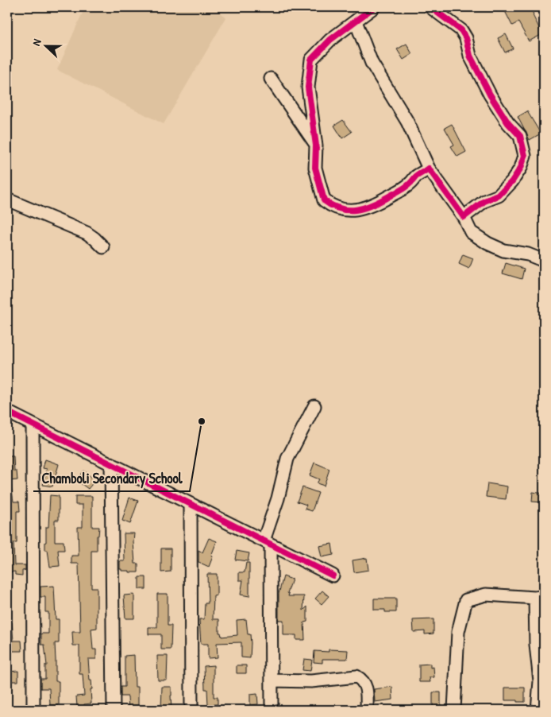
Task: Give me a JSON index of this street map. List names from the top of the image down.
{
  "places": ["Chamboli Secondary School"],
  "north": "left"
}
